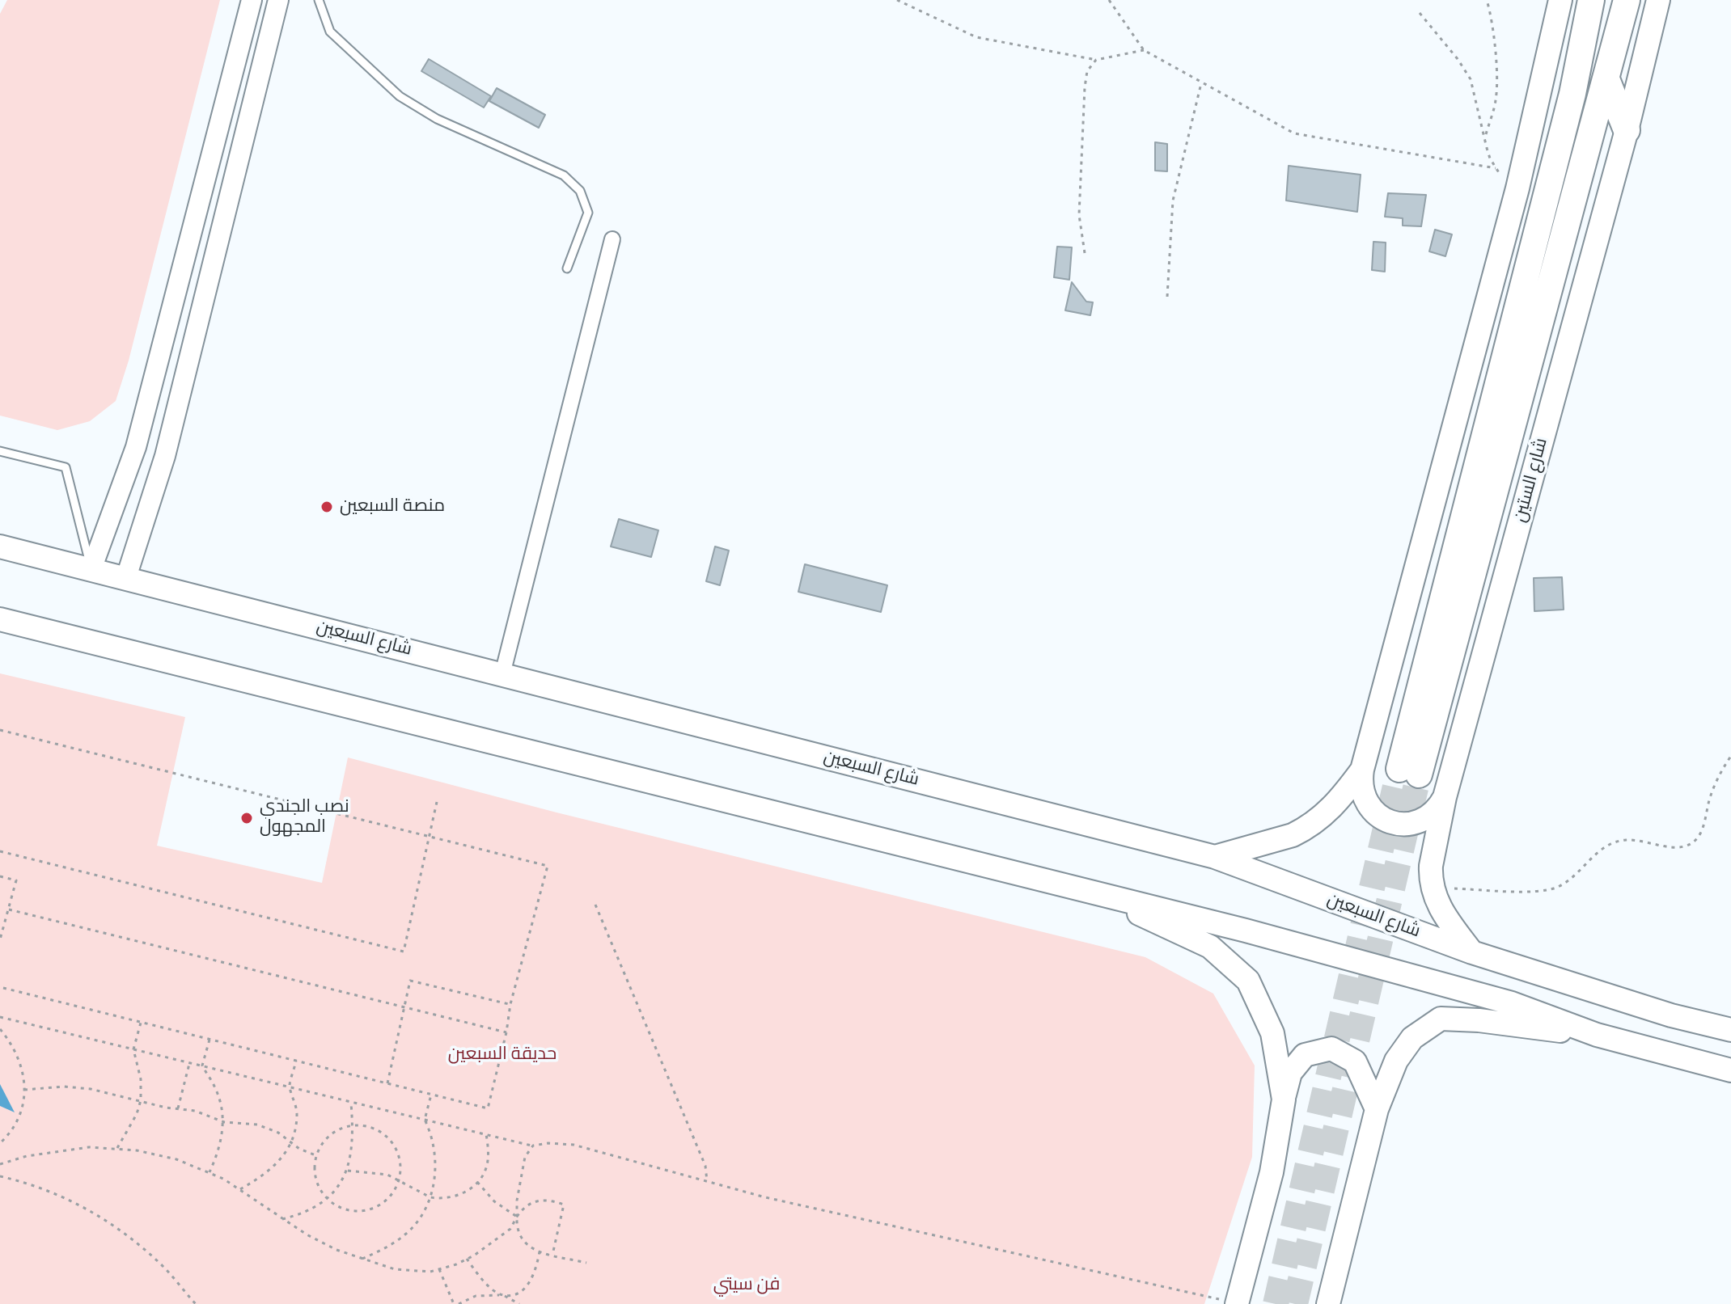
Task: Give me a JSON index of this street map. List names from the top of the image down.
{
  "streets": {
    "highway": ["شارع الستين"],
    "main road": ["شارع السبعين"]
  },
  "crossings": [
    ["شارع الستين", "شارع السبعين"]
  ],
  "parks": ["حديقة السبعين", "فن سيتي"],
  "places": ["منصة السبعين", "نصب الجندي المجهول"]
}
